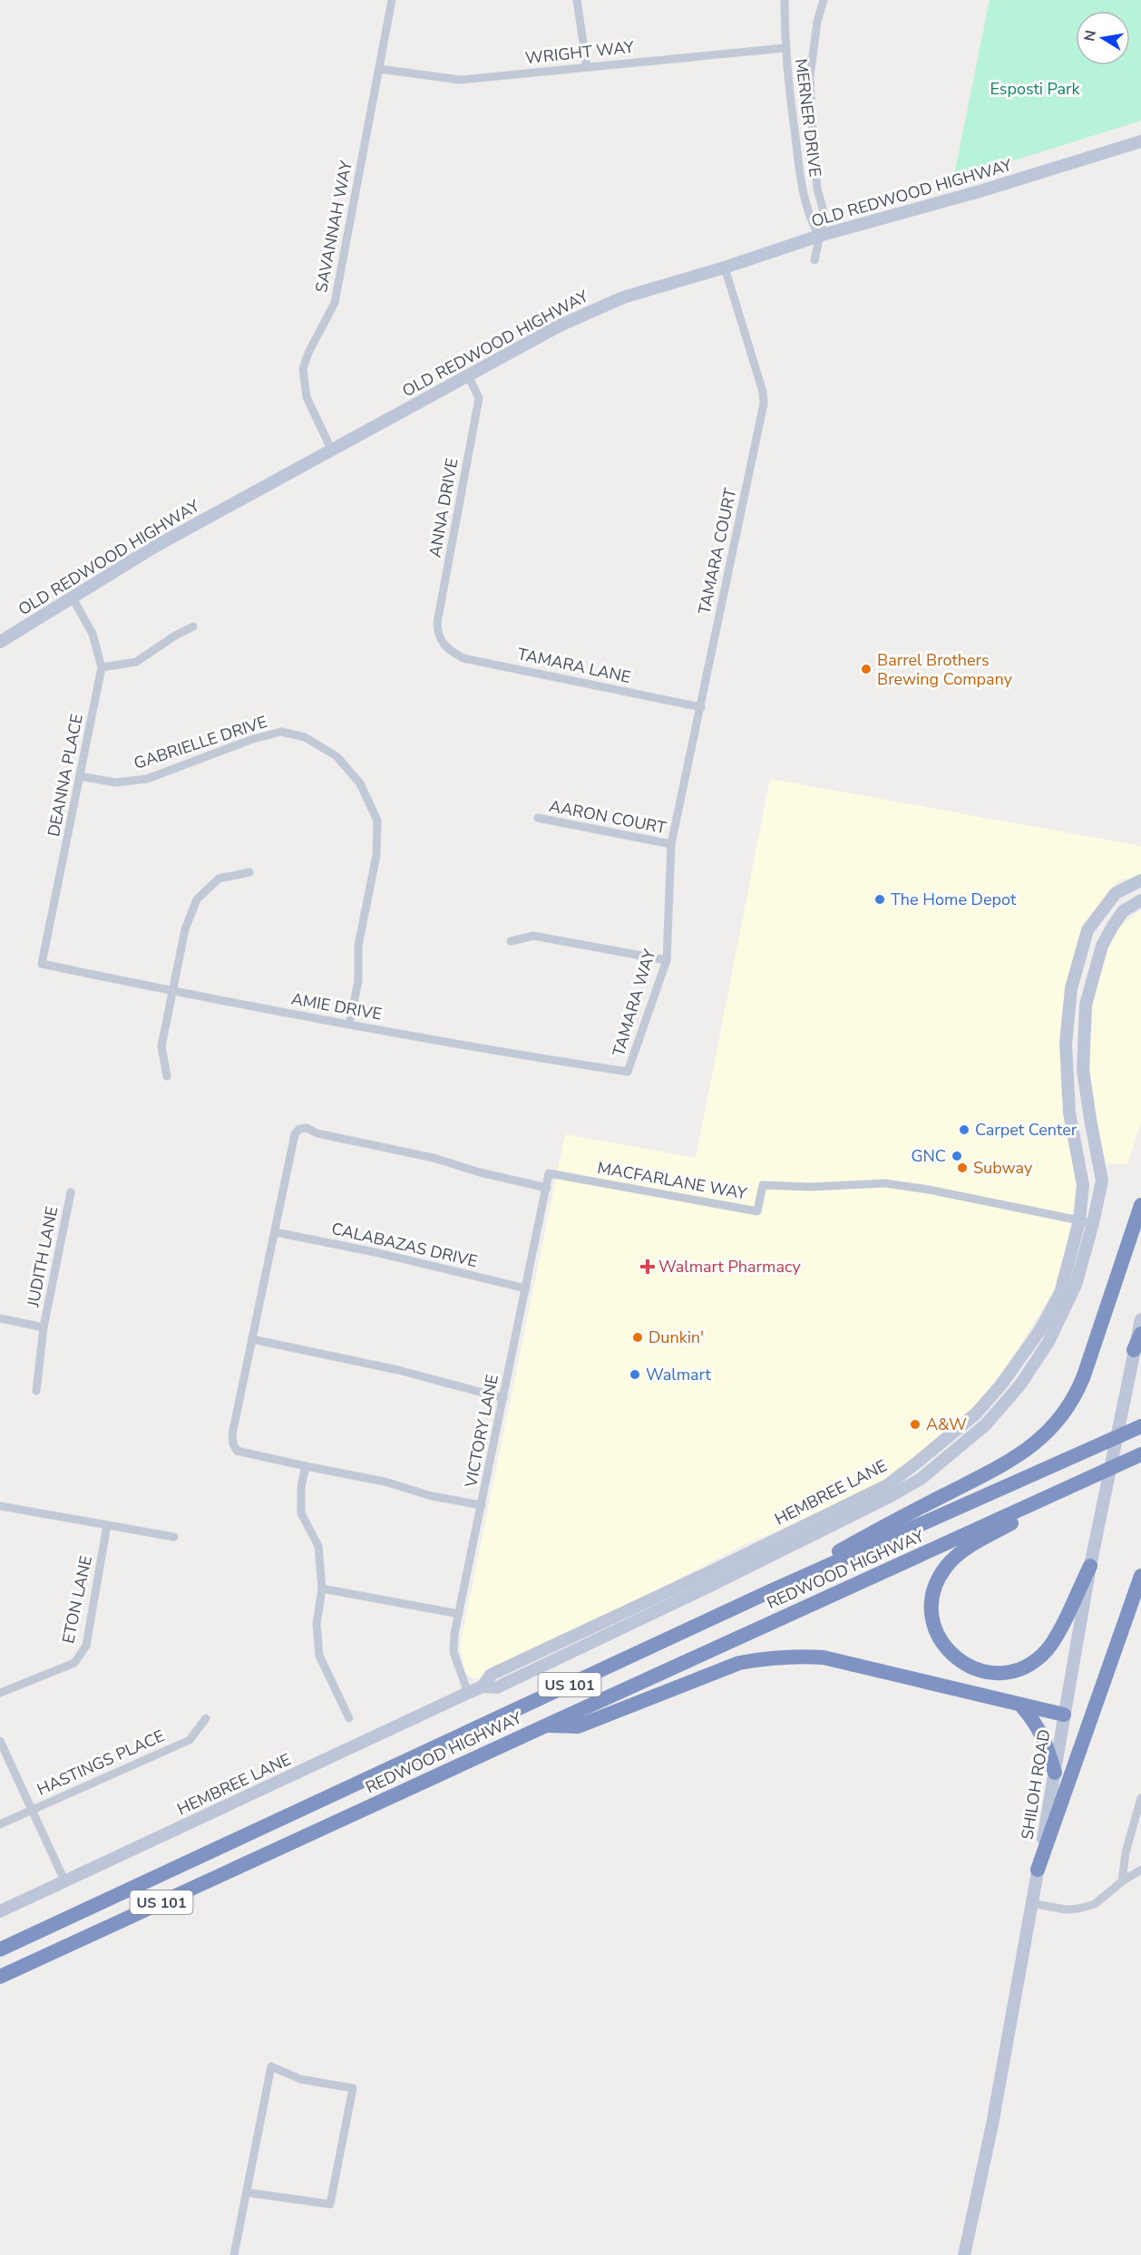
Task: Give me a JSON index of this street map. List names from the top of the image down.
{
  "streets": {
    "highway": ["REDWOOD HIGHWAY", "US 101"],
    "street": [
      "WRIGHT WAY",
      "MERNER DRIVE",
      "OLD REDWOOD HIGHWAY",
      "SAVANNAH WAY",
      "ANNA DRIVE",
      "TAMARA COURT",
      "TAMARA LANE",
      "GABRIELLE DRIVE",
      "DEANNA PLACE",
      "AARON COURT",
      "TAMARA WAY",
      "AMIE DRIVE",
      "MACFARLANE WAY",
      "CALABAZAS DRIVE",
      "JUDITH LANE",
      "VICTORY LANE",
      "HEMBREE LANE",
      "ETON LANE",
      "HASTINGS PLACE",
      "SHILOH ROAD"
    ]
  },
  "crossings": [
    ["WRIGHT WAY", "MERNER DRIVE"],
    ["WRIGHT WAY", "SAVANNAH WAY"],
    ["MERNER DRIVE", "OLD REDWOOD HIGHWAY"],
    ["OLD REDWOOD HIGHWAY", "SAVANNAH WAY"],
    ["OLD REDWOOD HIGHWAY", "ANNA DRIVE"],
    ["OLD REDWOOD HIGHWAY", "TAMARA COURT"],
    ["OLD REDWOOD HIGHWAY", "DEANNA PLACE"],
    ["ANNA DRIVE", "TAMARA LANE"],
    ["TAMARA COURT", "TAMARA LANE"],
    ["TAMARA COURT", "AARON COURT"],
    ["TAMARA COURT", "TAMARA WAY"],
    ["GABRIELLE DRIVE", "DEANNA PLACE"],
    ["GABRIELLE DRIVE", "AMIE DRIVE"],
    ["DEANNA PLACE", "AMIE DRIVE"],
    ["AARON COURT", "TAMARA WAY"],
    ["TAMARA WAY", "AMIE DRIVE"],
    ["MACFARLANE WAY", "VICTORY LANE"],
    ["MACFARLANE WAY", "HEMBREE LANE"],
    ["CALABAZAS DRIVE", "VICTORY LANE"],
    ["VICTORY LANE", "HEMBREE LANE"]
  ],
  "parks": ["Esposti Park"],
  "places": {
    "other": [
      "Barrel Brothers Brewing Company",
      "The Home Depot",
      "Carpet Center",
      "GNC",
      "Subway",
      "Dunkin'",
      "Walmart",
      "A&W"
    ],
    "health": ["Walmart Pharmacy"]
  },
  "north": "left"
}
